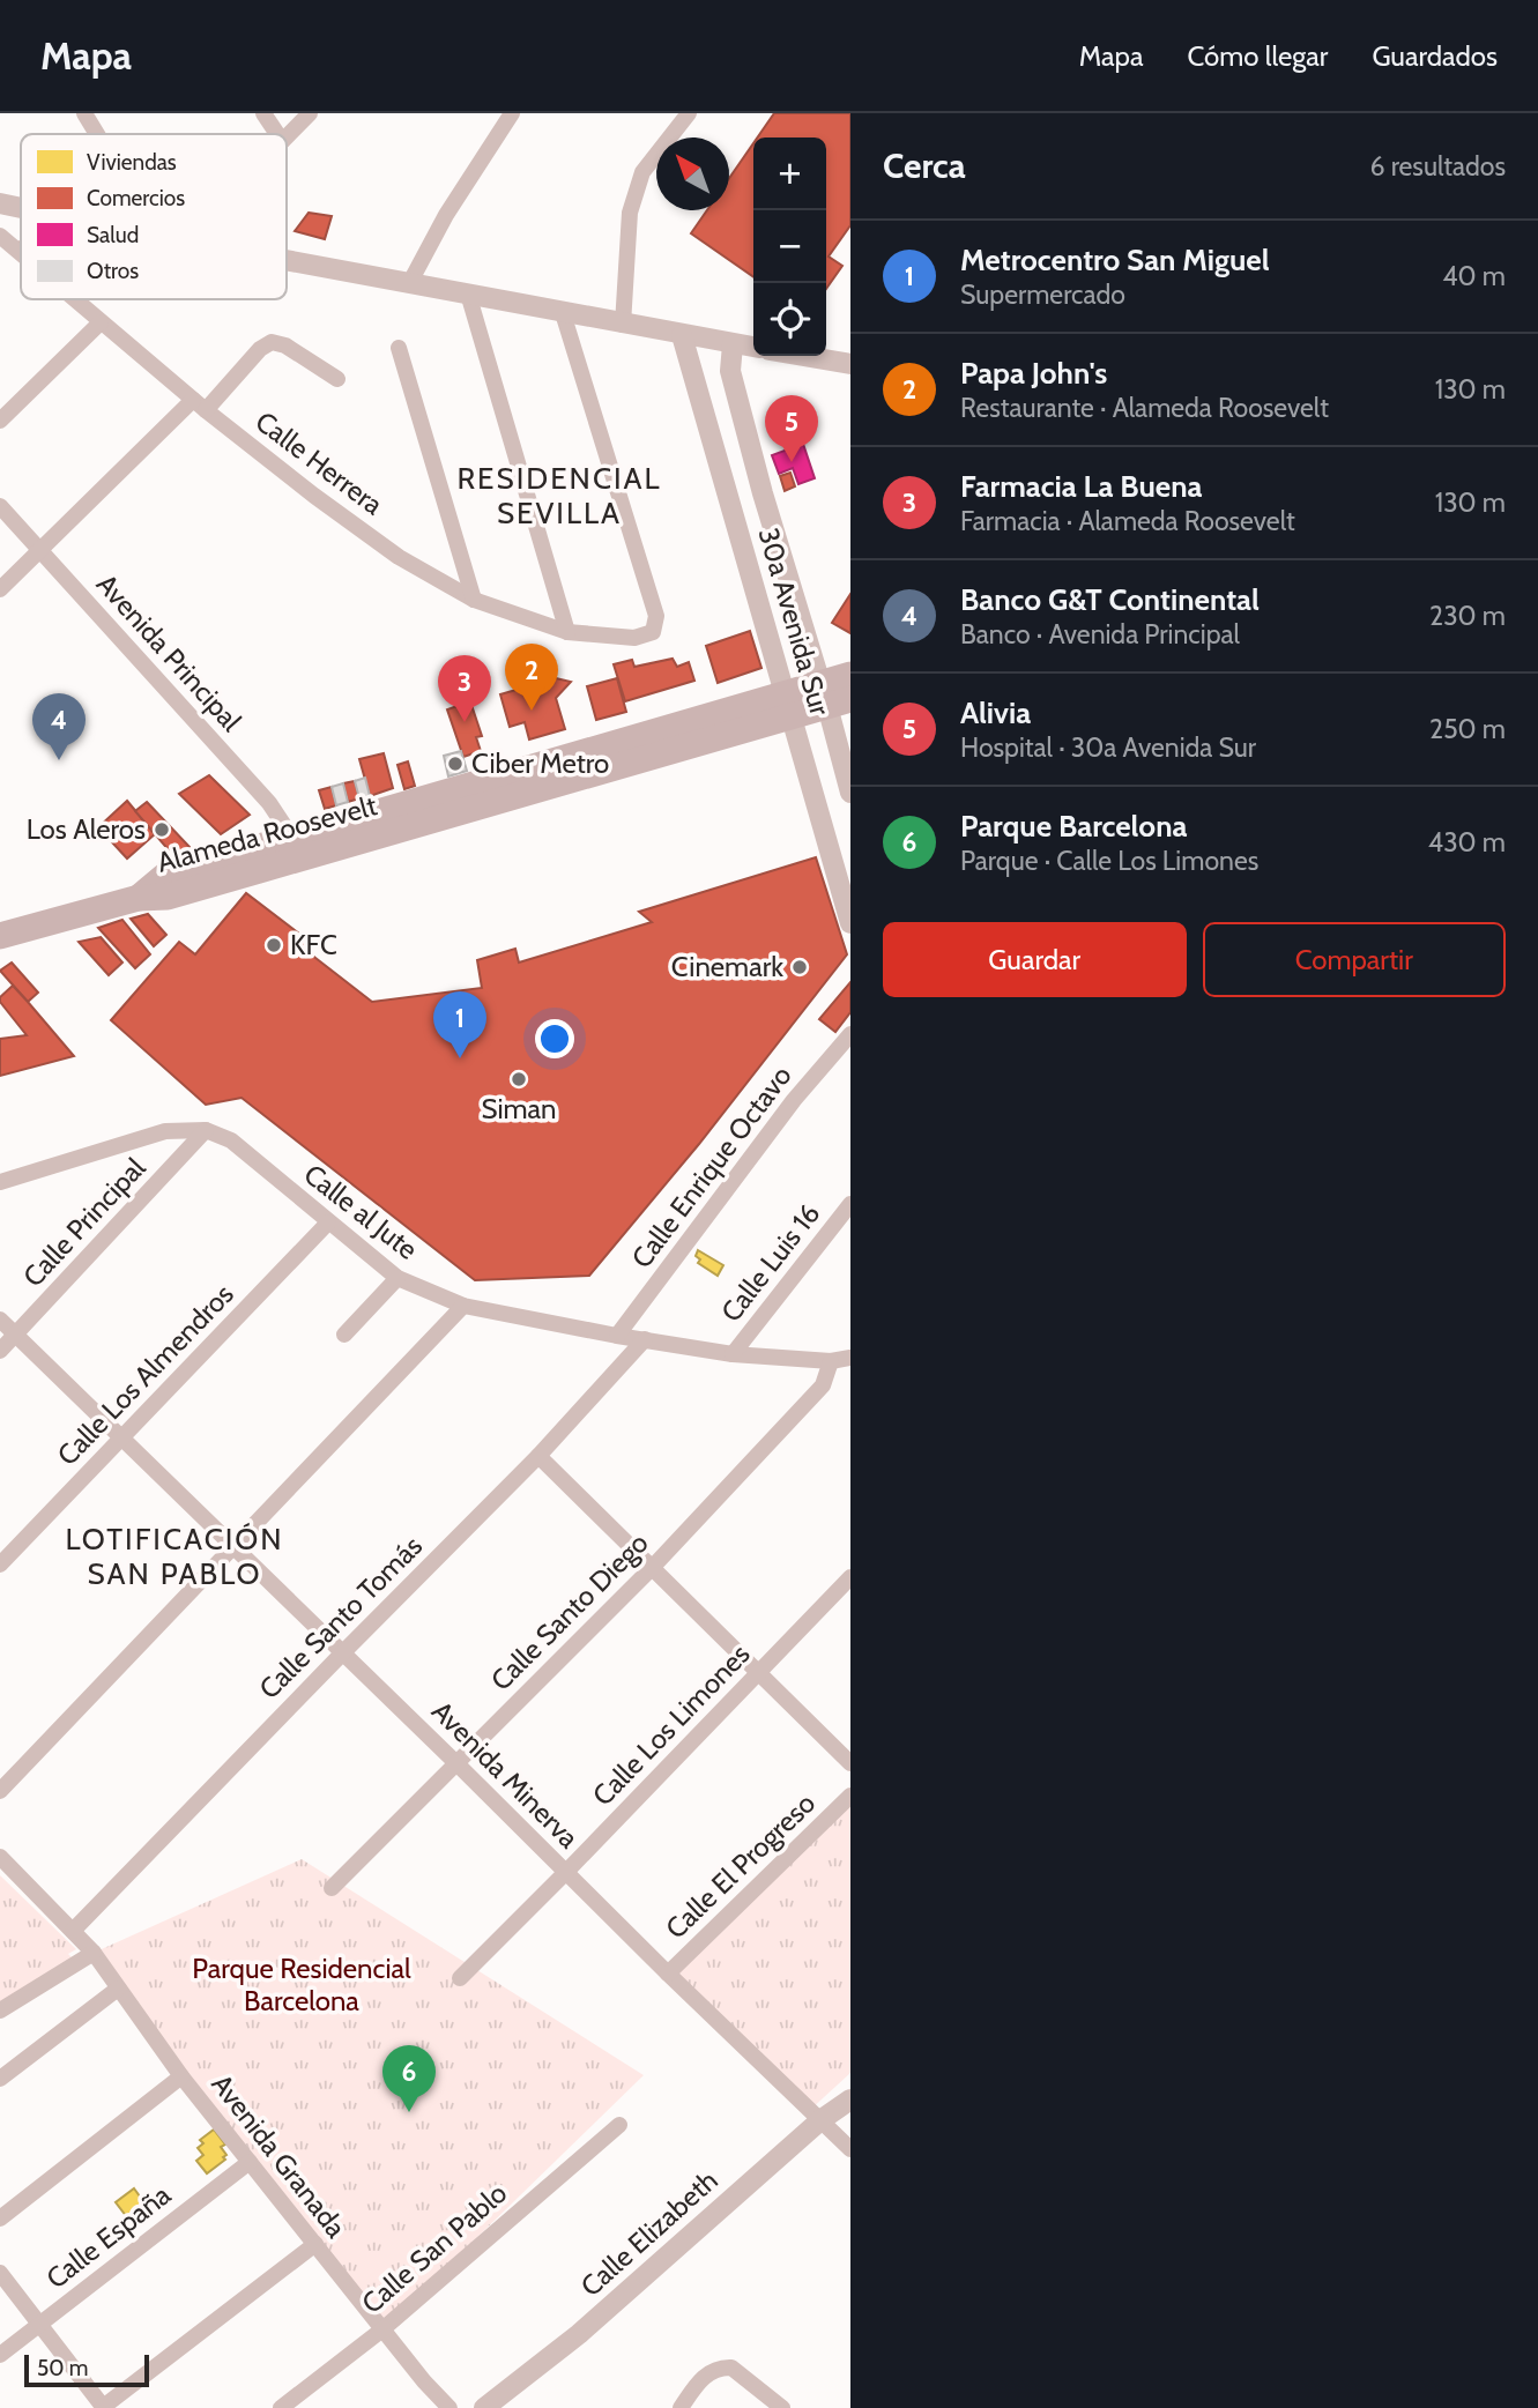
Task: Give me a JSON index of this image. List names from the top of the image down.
{
  "streets": {
    "highway": ["Alameda Roosevelt"],
    "street": [
      "Calle Herrera",
      "30a Avenida Sur",
      "Avenida Principal",
      "Calle Enrique Octavo",
      "Calle al Jute",
      "Calle Principal",
      "Calle Luis 16",
      "Calle Los Almendros",
      "Calle Santo Diego",
      "Calle Santo Tomás",
      "Calle Los Limones",
      "Avenida Minerva",
      "Calle El Progreso",
      "Avenida Granada",
      "Calle Elizabeth",
      "Calle España",
      "Calle San Pablo"
    ]
  },
  "crossings": [
    ["30a Avenida Sur", "Alameda Roosevelt"],
    ["Avenida Principal", "Alameda Roosevelt"],
    ["Calle Enrique Octavo", "Calle al Jute"],
    ["Calle al Jute", "Calle Principal"],
    ["Calle al Jute", "Calle Luis 16"],
    ["Calle al Jute", "Calle Los Almendros"],
    ["Calle al Jute", "Calle Santo Diego"],
    ["Calle al Jute", "Calle Santo Tomás"],
    ["Calle Principal", "Avenida Minerva"],
    ["Calle Los Almendros", "Avenida Minerva"],
    ["Calle Santo Diego", "Avenida Minerva"],
    ["Calle Santo Tomás", "Avenida Minerva"],
    ["Calle Santo Tomás", "Avenida Granada"],
    ["Calle Los Limones", "Avenida Minerva"],
    ["Avenida Minerva", "Calle El Progreso"],
    ["Avenida Minerva", "Calle Elizabeth"],
    ["Avenida Granada", "Calle España"],
    ["Avenida Granada", "Calle San Pablo"]
  ],
  "districts": ["RESIDENCIAL SEVILLA", "LOTIFICACIÓN SAN PABLO"],
  "parks": ["Parque Residencial Barcelona"],
  "places": [
    "Ciber Metro",
    "Los Aleros",
    "KFC",
    "Cinemark",
    "Siman"
  ],
  "legend": [
    "Viviendas",
    "Comercios",
    "Salud",
    "Otros"
  ],
  "scale_bar": "50 m",
  "north": "top left",
  "page": {
    "header": "Mapa",
    "nav": ["Mapa", "Cómo llegar", "Guardados"],
    "heading": ["Cerca", "6 resultados"],
    "map_buttons": ["+", "−"],
    "list": [
      {
        "mark": "1",
        "name": "Metrocentro San Miguel",
        "note": "Supermercado",
        "value": "40 m"
      },
      {
        "mark": "2",
        "name": "Papa John's",
        "note": "Restaurante · Alameda Roosevelt",
        "value": "130 m"
      },
      {
        "mark": "3",
        "name": "Farmacia La Buena",
        "note": "Farmacia · Alameda Roosevelt",
        "value": "130 m"
      },
      {
        "mark": "4",
        "name": "Banco G&T Continental",
        "note": "Banco · Avenida Principal",
        "value": "230 m"
      },
      {
        "mark": "5",
        "name": "Alivia",
        "note": "Hospital · 30a Avenida Sur",
        "value": "250 m"
      },
      {
        "mark": "6",
        "name": "Parque Barcelona",
        "note": "Parque · Calle Los Limones",
        "value": "430 m"
      }
    ],
    "pins": [
      "5",
      "2",
      "3",
      "4",
      "1",
      "6"
    ],
    "buttons": ["Guardar", "Compartir"],
    "scale": "50 m"
  }
}
